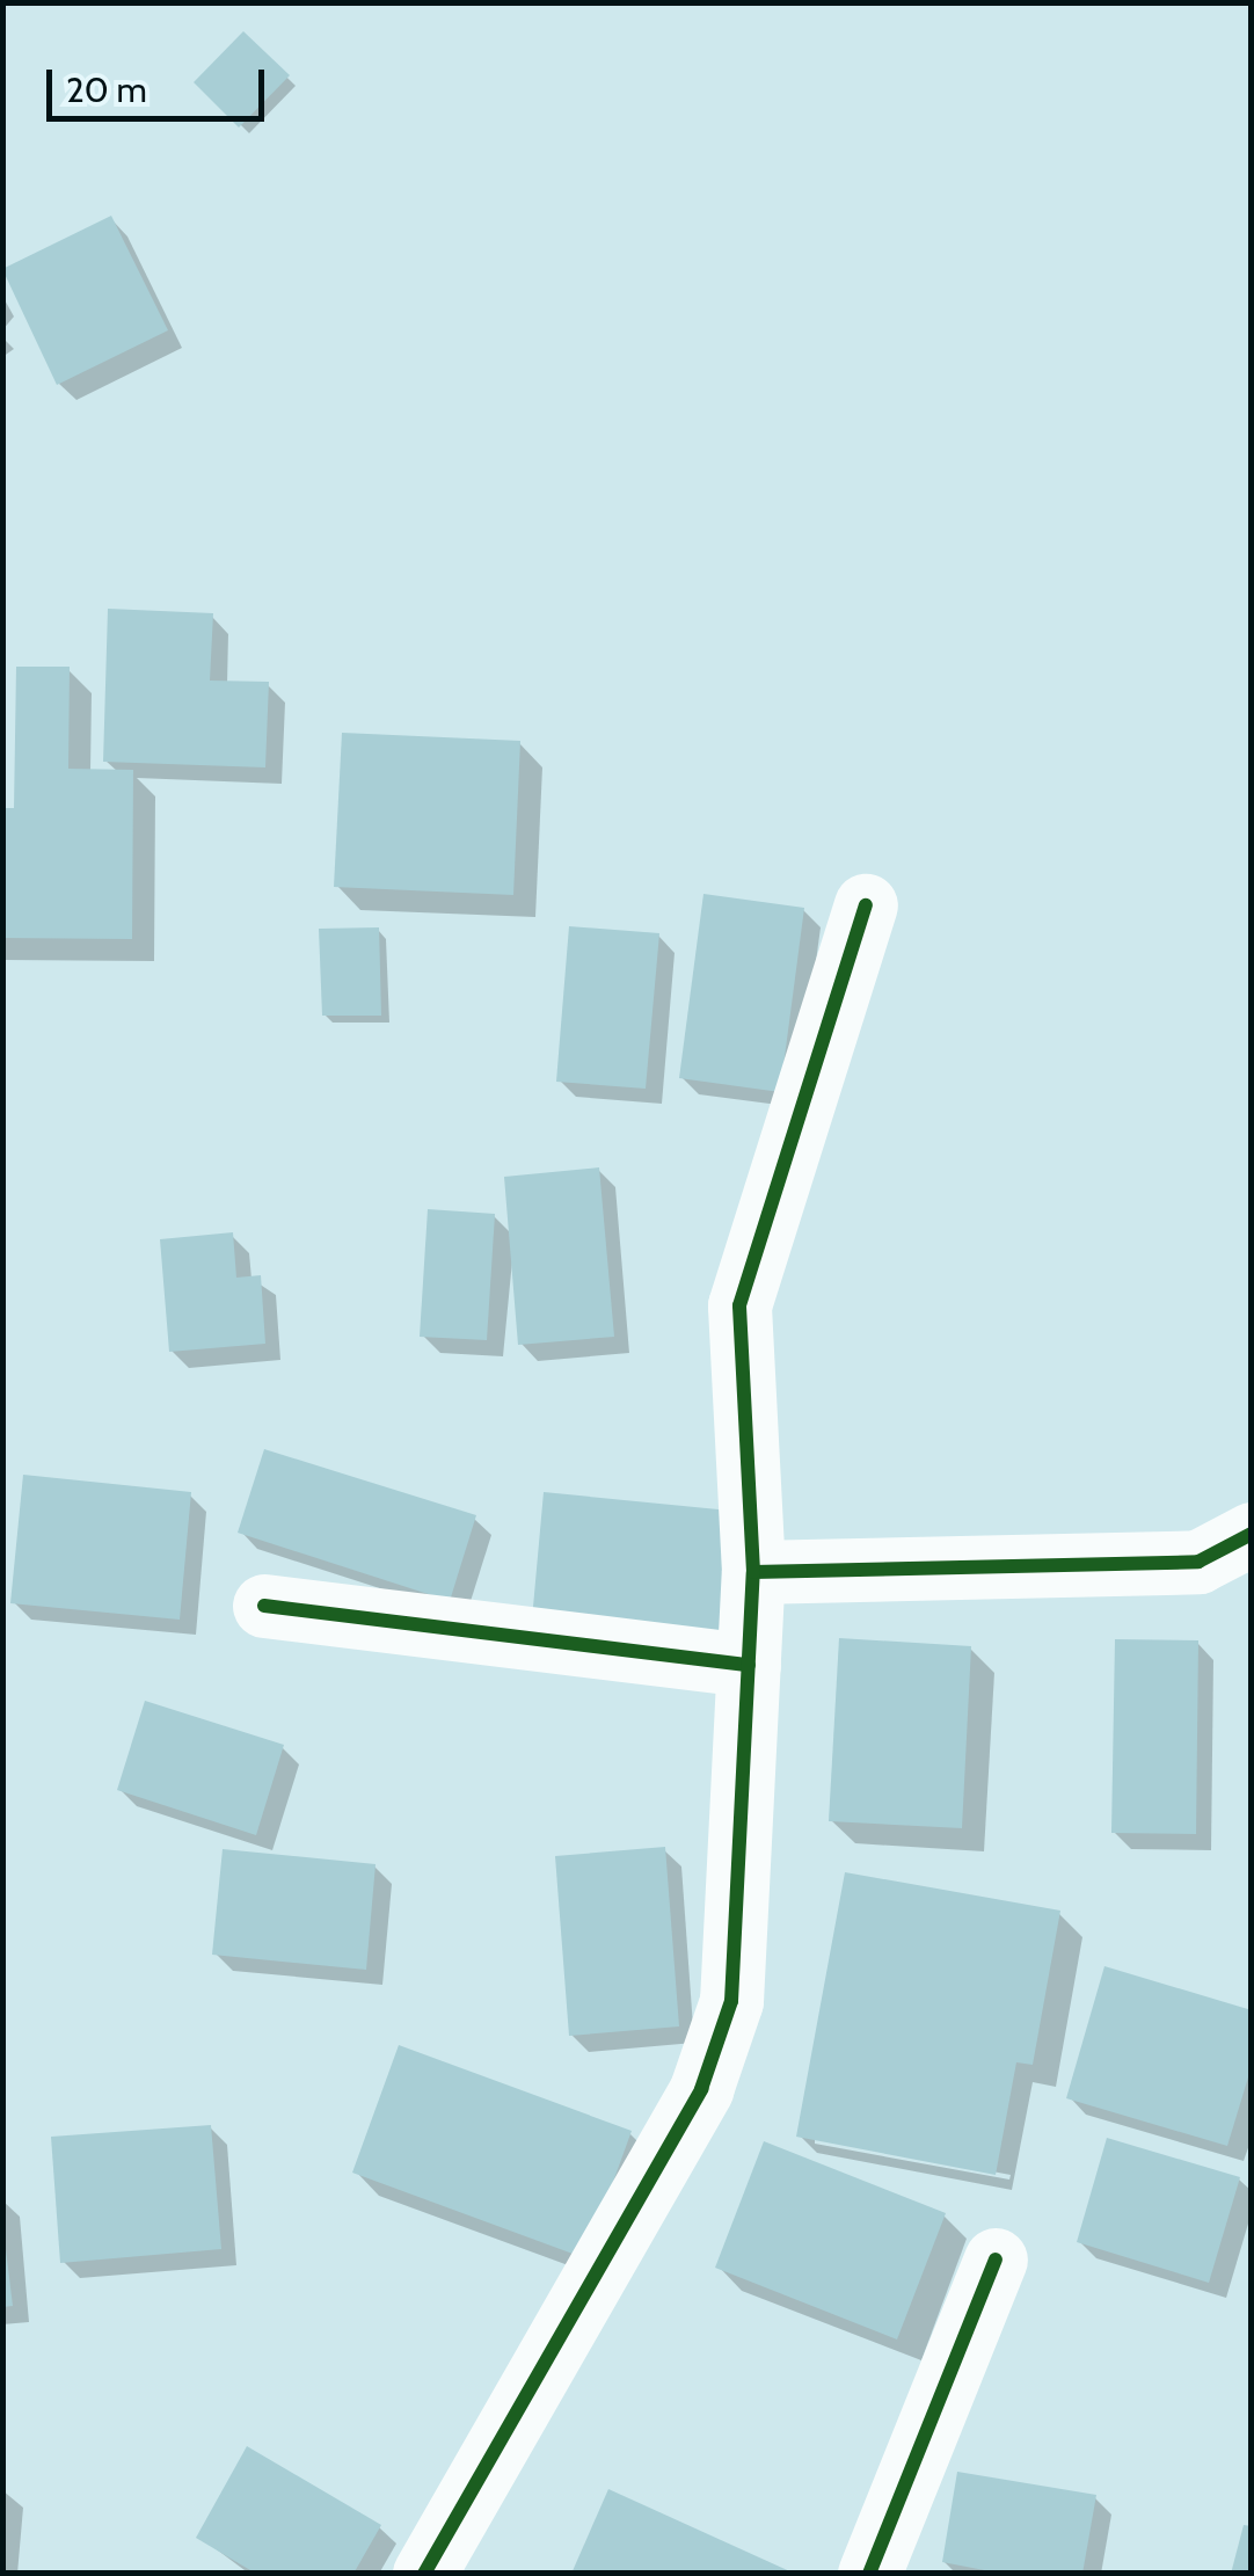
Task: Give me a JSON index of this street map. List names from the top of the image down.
{
  "scale_bar": "20 m"
}
